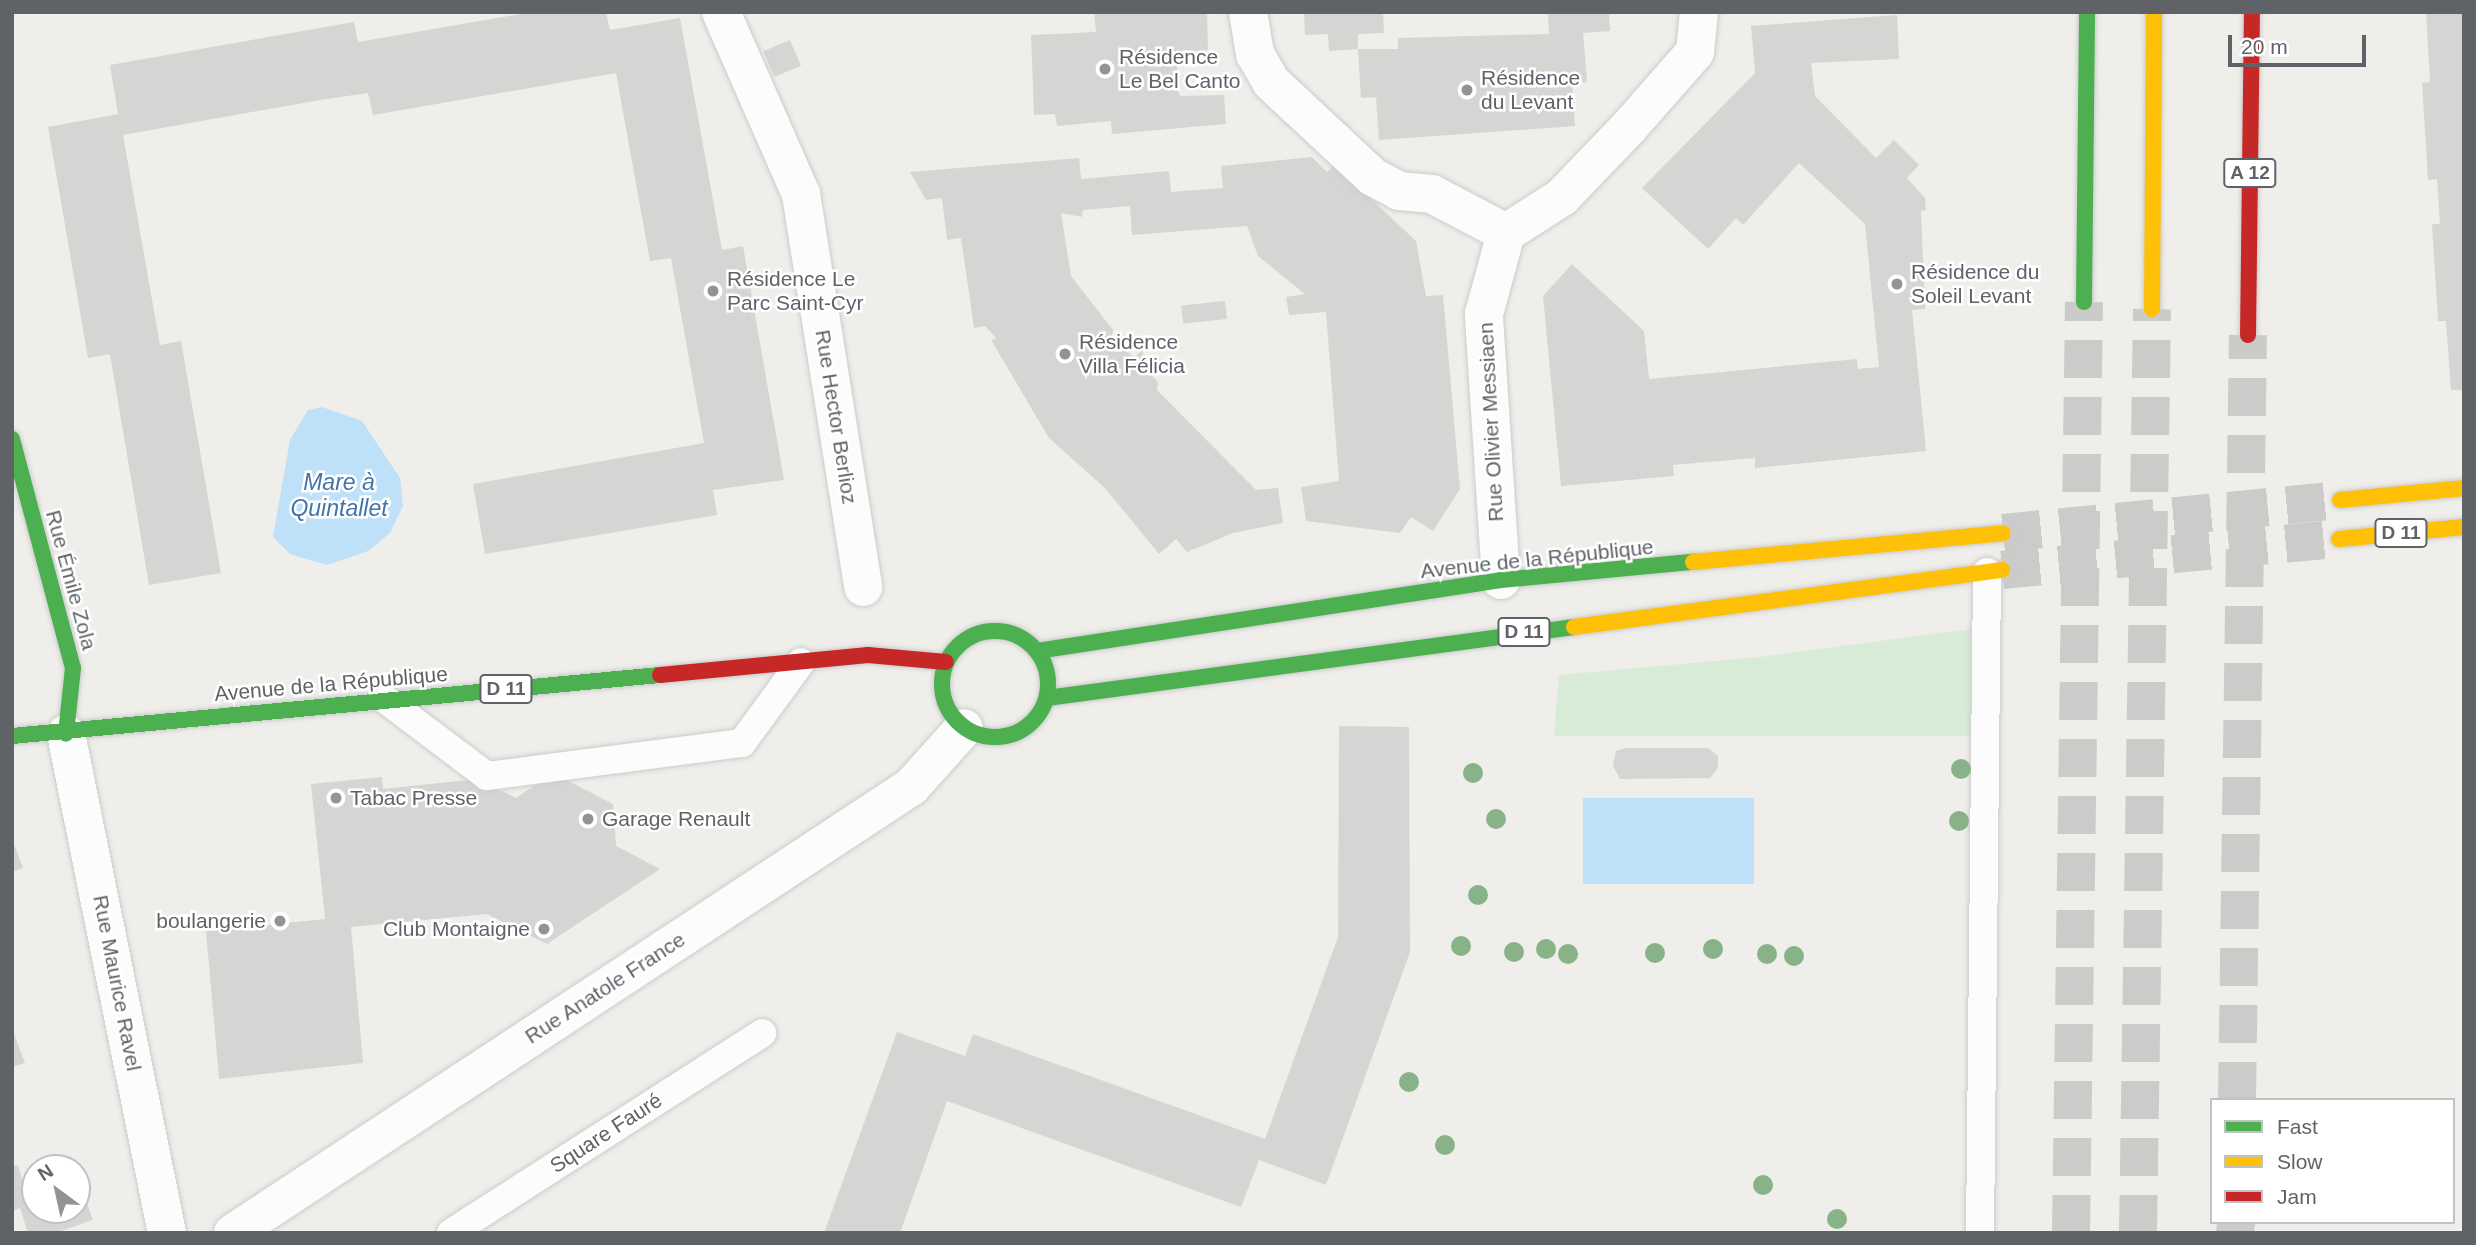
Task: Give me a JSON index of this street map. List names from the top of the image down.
{
  "streets": {
    "main road": [
      "A 12",
      "D 11",
      "Avenue de la République",
      "Rue Émile Zola"
    ],
    "street": [
      "Rue Hector Berlioz",
      "Rue Olivier Messiaen",
      "Rue Maurice Ravel",
      "Rue Anatole France"
    ],
    "lane": ["Square Fauré"]
  },
  "crossings": [
    ["Rue Olivier Messiaen", "Avenue de la République"],
    ["D 11", "Avenue de la République"],
    ["D 11", "Rue Anatole France"],
    ["Avenue de la République", "Rue Émile Zola"],
    ["Avenue de la République", "Rue Maurice Ravel"],
    ["Avenue de la République", "Rue Anatole France"],
    ["Rue Émile Zola", "Rue Maurice Ravel"]
  ],
  "water": ["Mare à Quintallet"],
  "places": [
    "Résidence Le Bel Canto",
    "Résidence du Levant",
    "Résidence du Soleil Levant",
    "Résidence Le Parc Saint-Cyr",
    "Résidence Villa Félicia",
    "Tabac Presse",
    "Garage Renault",
    "boulangerie",
    "Club Montaigne"
  ],
  "legend": ["Fast", "Slow", "Jam"],
  "scale_bar": "20 m",
  "north": "top left"
}
